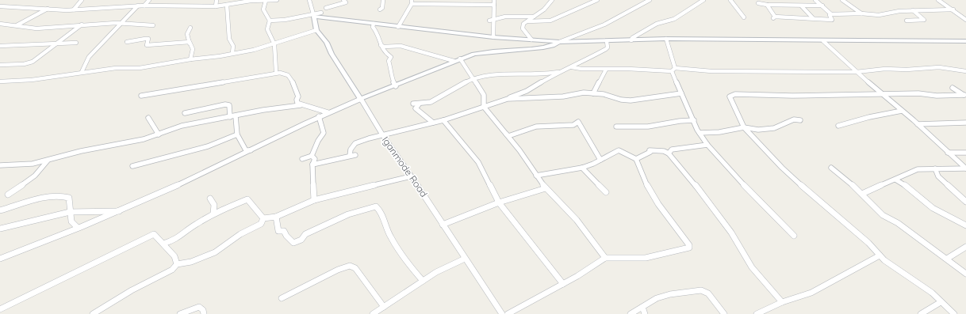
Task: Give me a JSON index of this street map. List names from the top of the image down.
{
  "streets": {
    "street": ["Iganmode Road"]
  }
}
